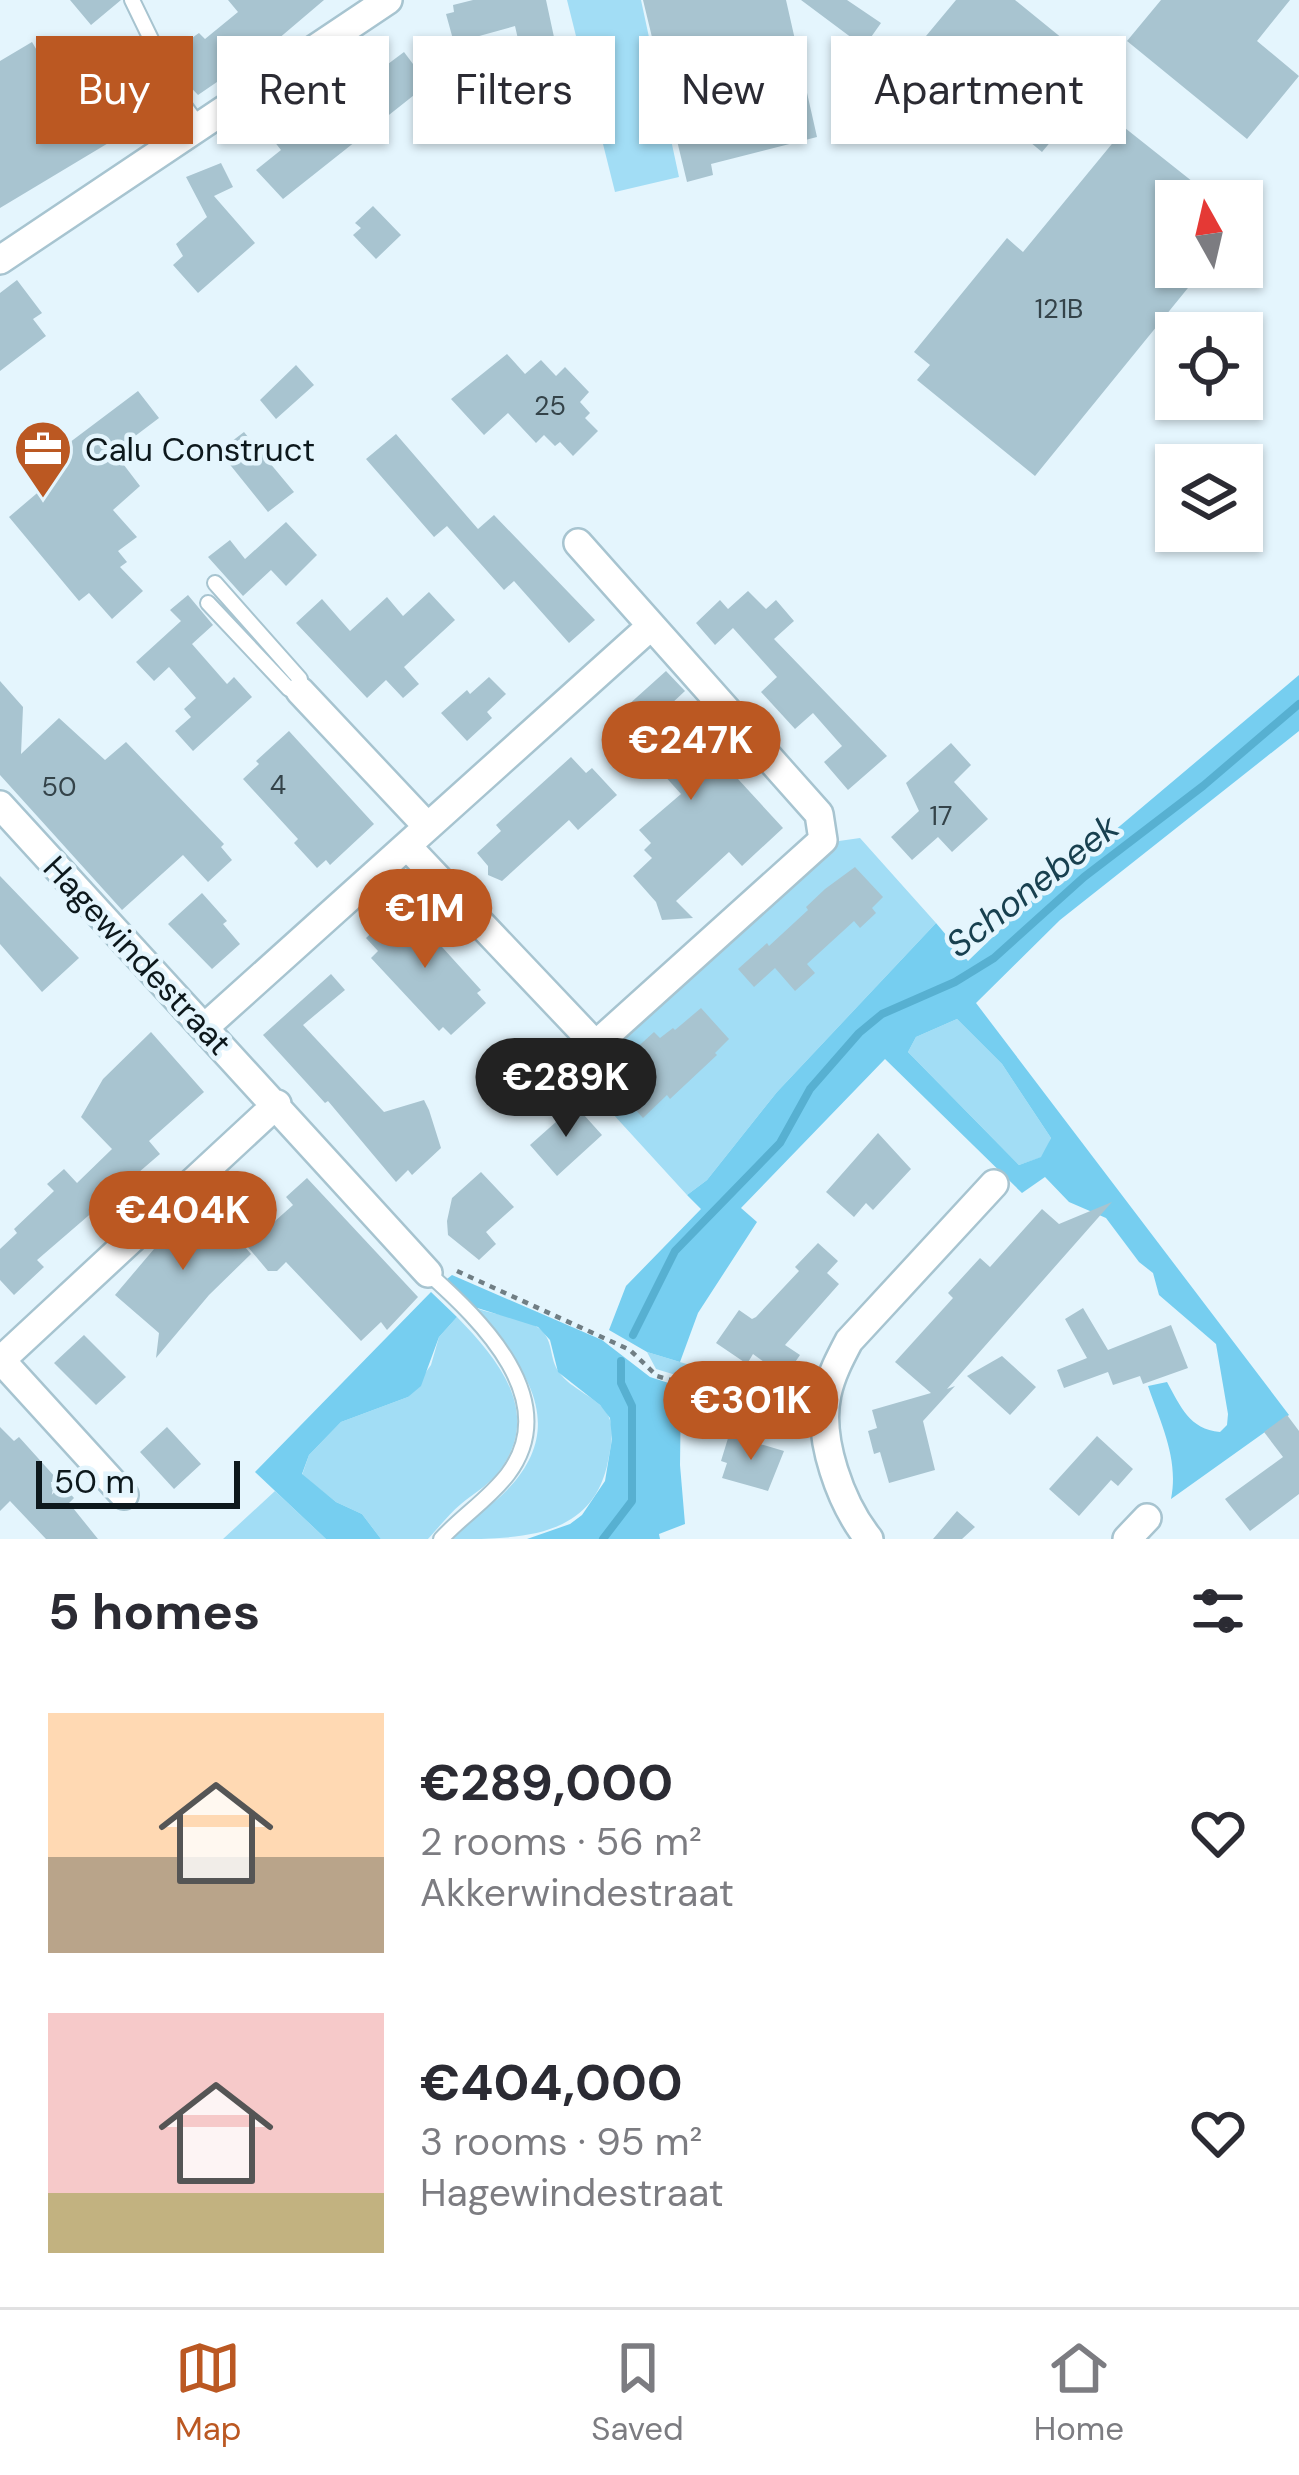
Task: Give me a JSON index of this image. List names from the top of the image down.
{
  "streets": {
    "street": ["Hagewindestraat"]
  },
  "water": ["Schonebeek"],
  "places": {
    "office": ["Calu Construct"]
  },
  "house_numbers": [
    "121B",
    "25",
    "4",
    "50",
    "17"
  ],
  "scale_bar": "50 m",
  "north": "top",
  "page": {
    "chip": [
      "Buy",
      "Rent",
      "Filters",
      "New",
      "Apartment"
    ],
    "price": [
      "€247K",
      "€1M",
      "€289K",
      "€404K",
      "€301K"
    ],
    "scale": "50 m",
    "heading": "5 homes",
    "list": [
      {
        "name": "€289,000",
        "note": "2 rooms · 56 m² · Akkerwindestraat"
      },
      {
        "name": "€404,000",
        "note": "3 rooms · 95 m² · Hagewindestraat"
      }
    ],
    "tabs": ["Map", "Saved", "Home"]
  }
}
